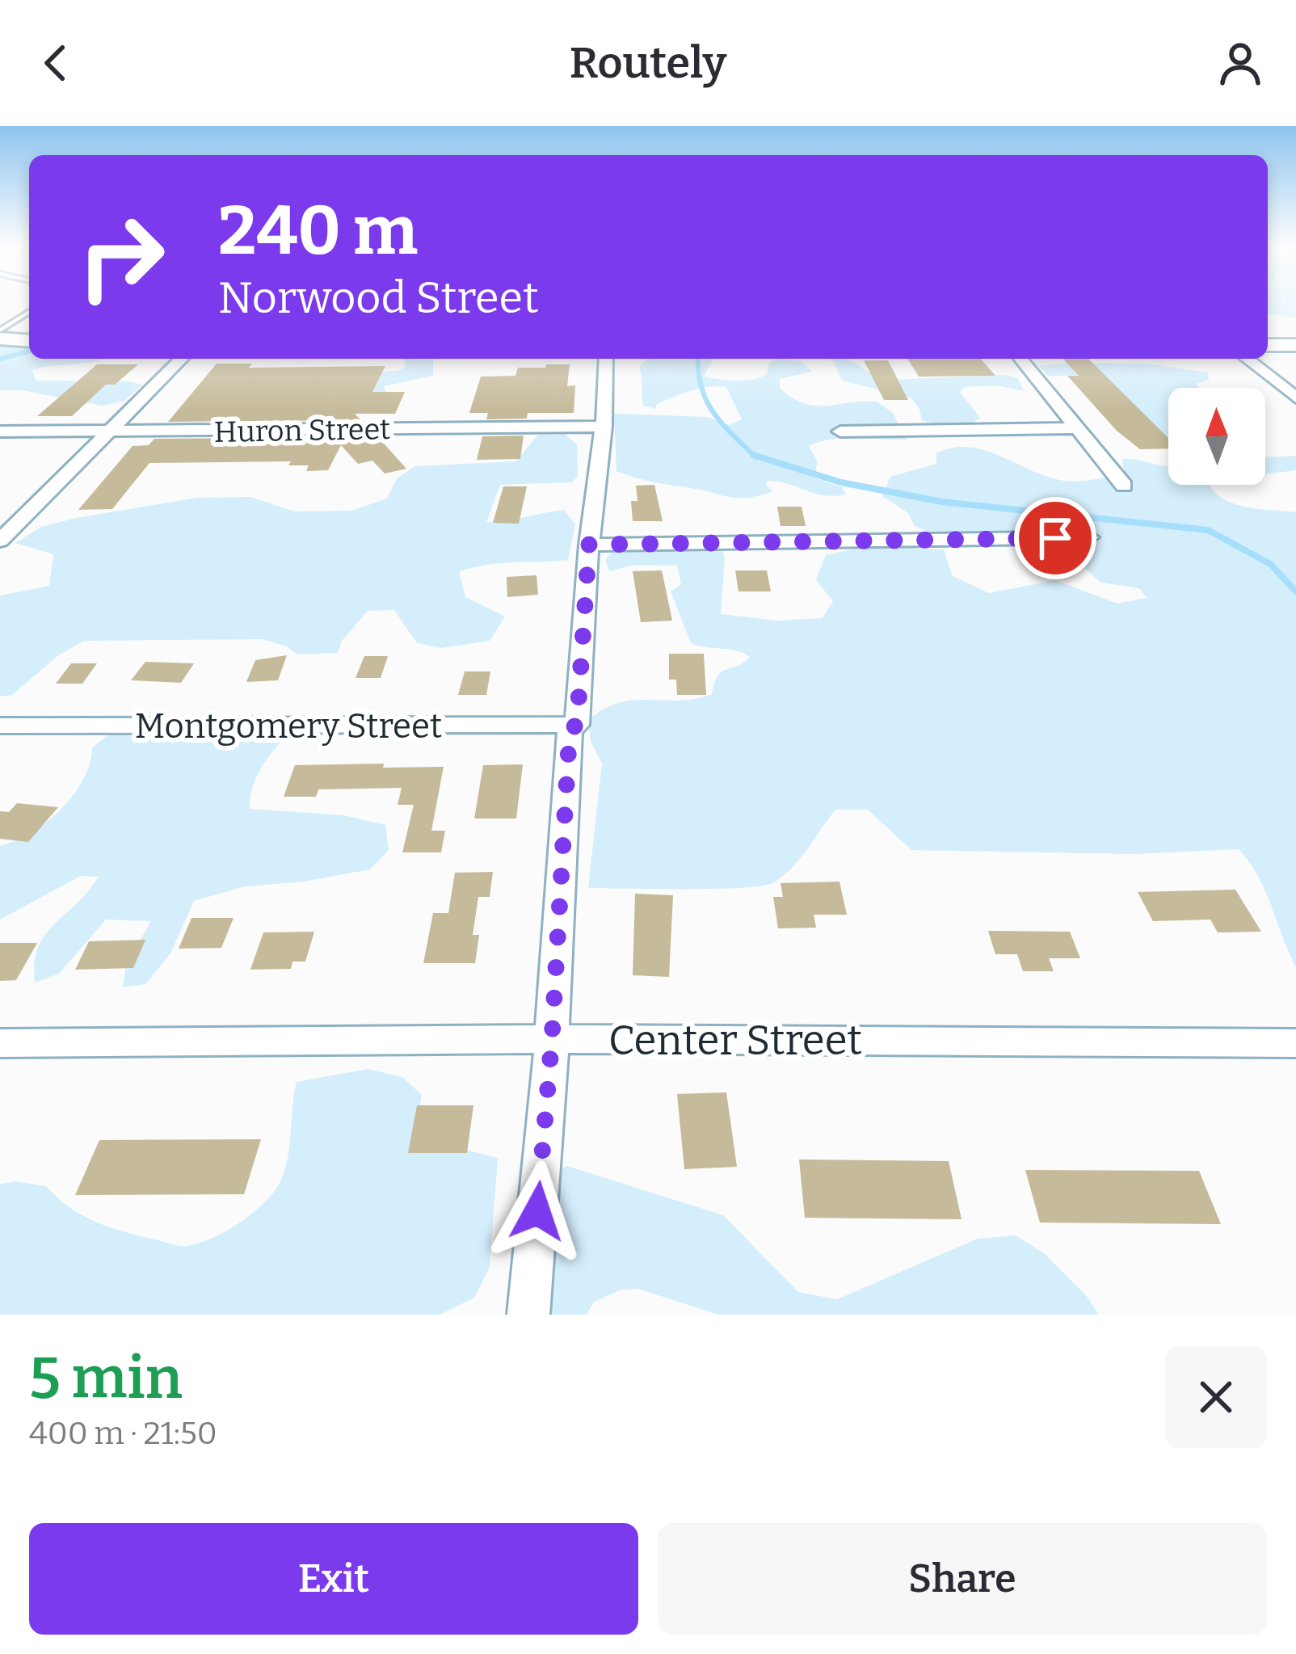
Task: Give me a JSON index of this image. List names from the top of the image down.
{
  "streets": {
    "street": ["Huron Street", "Montgomery Street", "Center Street"]
  },
  "north": "top",
  "page": {
    "header": "Routely",
    "turn": ["240 m", "Norwood Street"],
    "heading": ["5 min", "400 m · 21:50"],
    "buttons": ["Exit", "Share"]
  }
}
